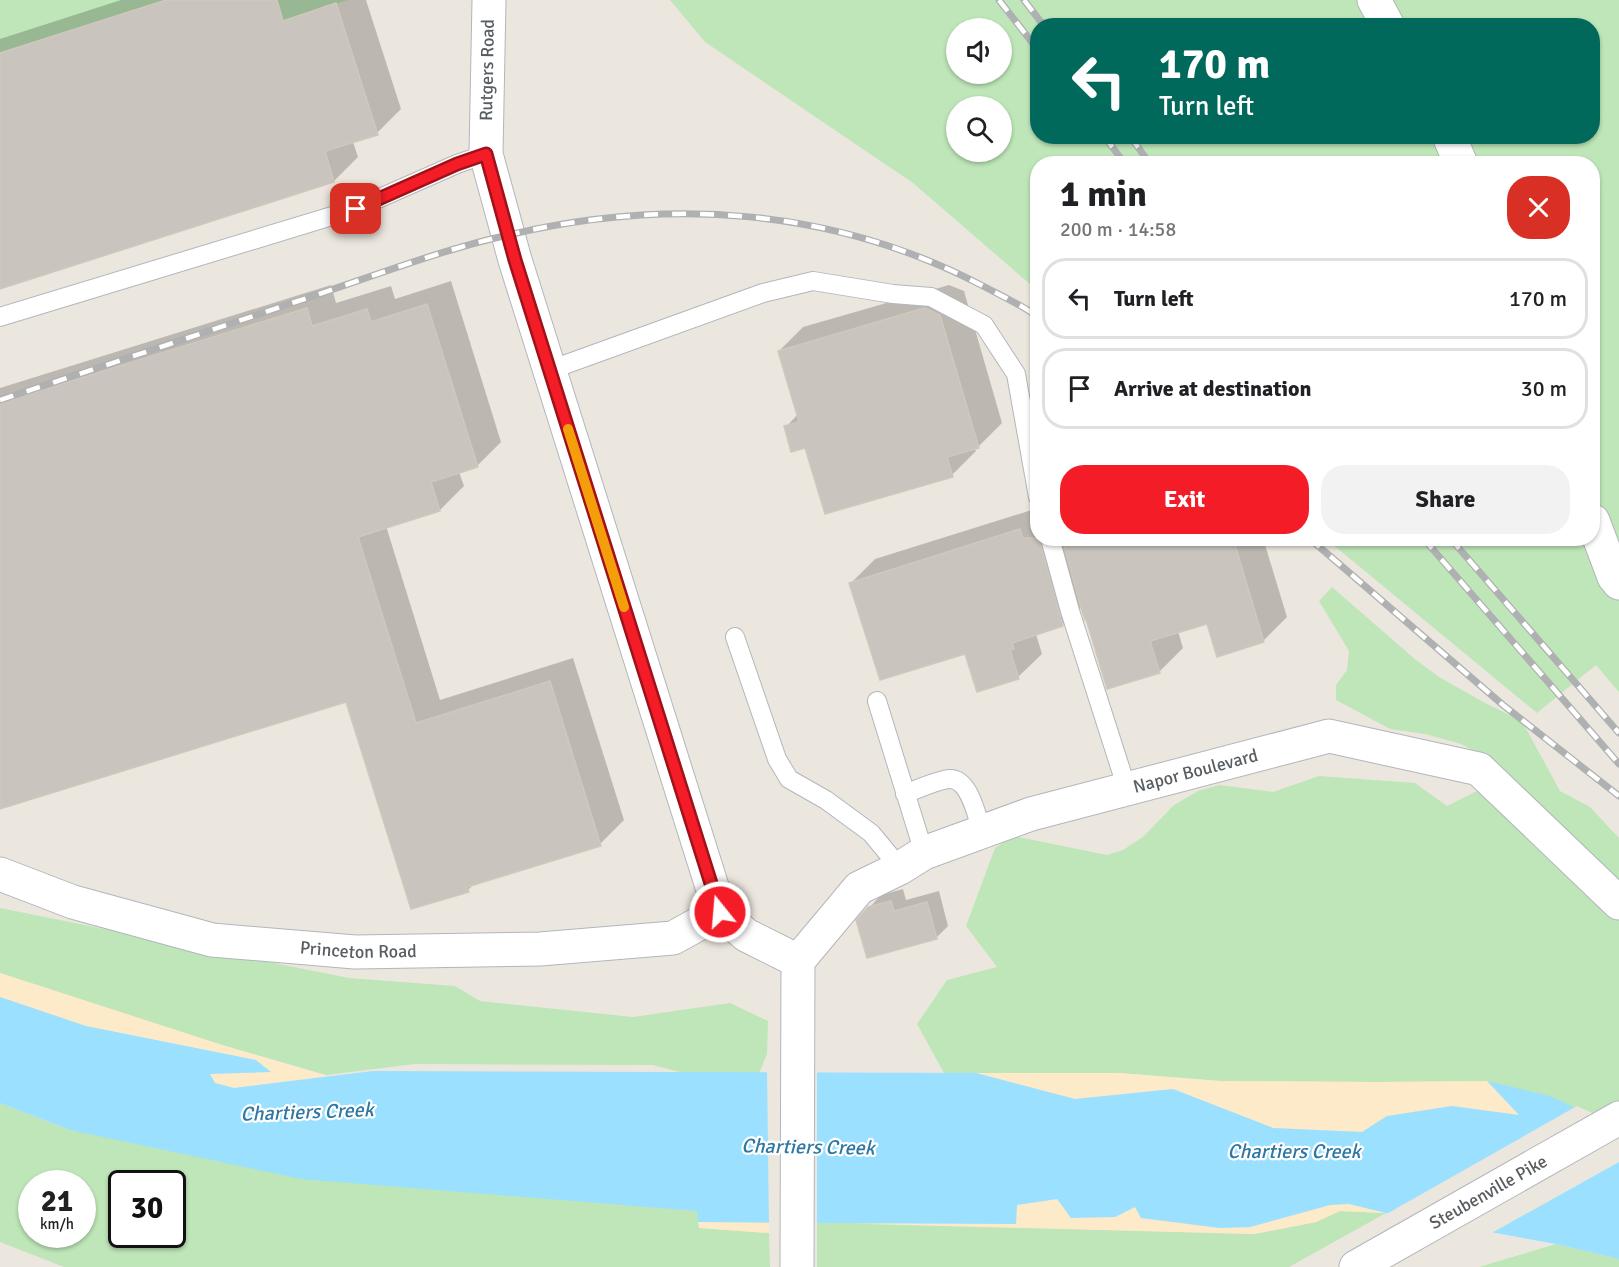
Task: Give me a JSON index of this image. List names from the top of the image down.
{
  "streets": {
    "street": [
      "Rutgers Road",
      "Napor Boulevard",
      "Princeton Road",
      "Steubenville Pike"
    ]
  },
  "crossings": [
    ["Rutgers Road", "Princeton Road"]
  ],
  "water": ["Chartiers Creek"],
  "page": {
    "turn": ["170 m", "Turn left"],
    "heading": ["1 min", "200 m · 14:58"],
    "list": [
      {
        "name": "Turn left",
        "value": "170 m"
      },
      {
        "name": "Arrive at destination",
        "value": "30 m"
      }
    ],
    "buttons": ["Exit", "Share"],
    "speed": "21 km/h",
    "limit": "30"
  }
}
